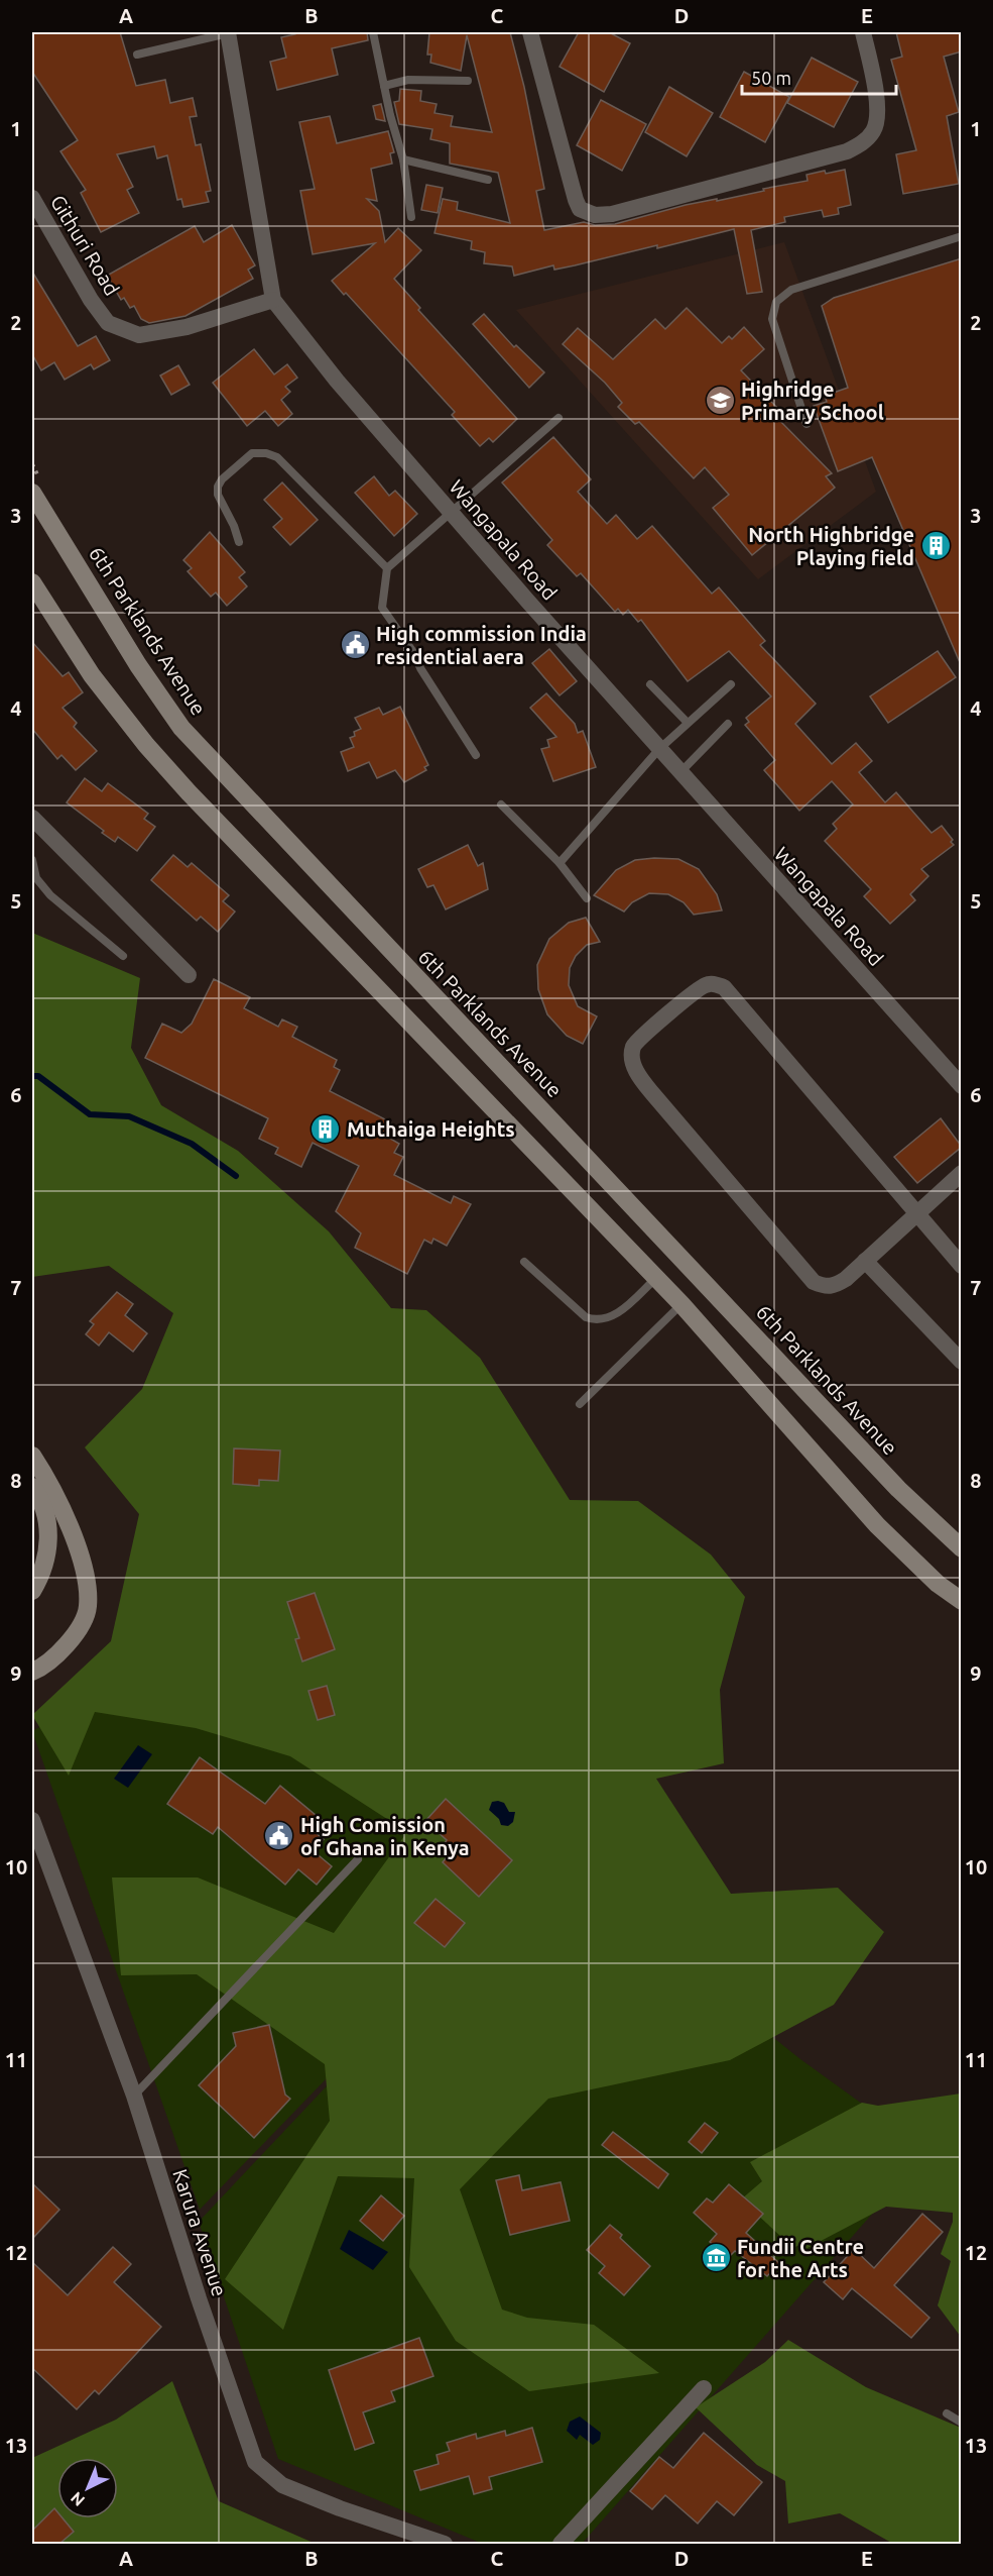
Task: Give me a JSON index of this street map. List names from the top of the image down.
{
  "streets": {
    "street": [
      "Githuri Road",
      "Wangapala Road",
      "6th Parklands Avenue",
      "Karura Avenue"
    ]
  },
  "crossings": [
    ["Githuri Road", "Wangapala Road"]
  ],
  "places": {
    "school or university": ["Highridge Primary School"],
    "building": ["North Highbridge Playing field", "Muthaiga Heights"],
    "public building": ["High commission India residential aera", "High Comission of Ghana in Kenya"],
    "museum": ["Fundii Centre for the Arts"]
  },
  "scale_bar": "50 m",
  "north": "bottom left",
  "grid": {
    "columns": [
      "A",
      "B",
      "C",
      "D",
      "E"
    ],
    "rows": [
      "1",
      "2",
      "3",
      "4",
      "5",
      "6",
      "7",
      "8",
      "9",
      "10",
      "11",
      "12",
      "13"
    ]
  }
}
